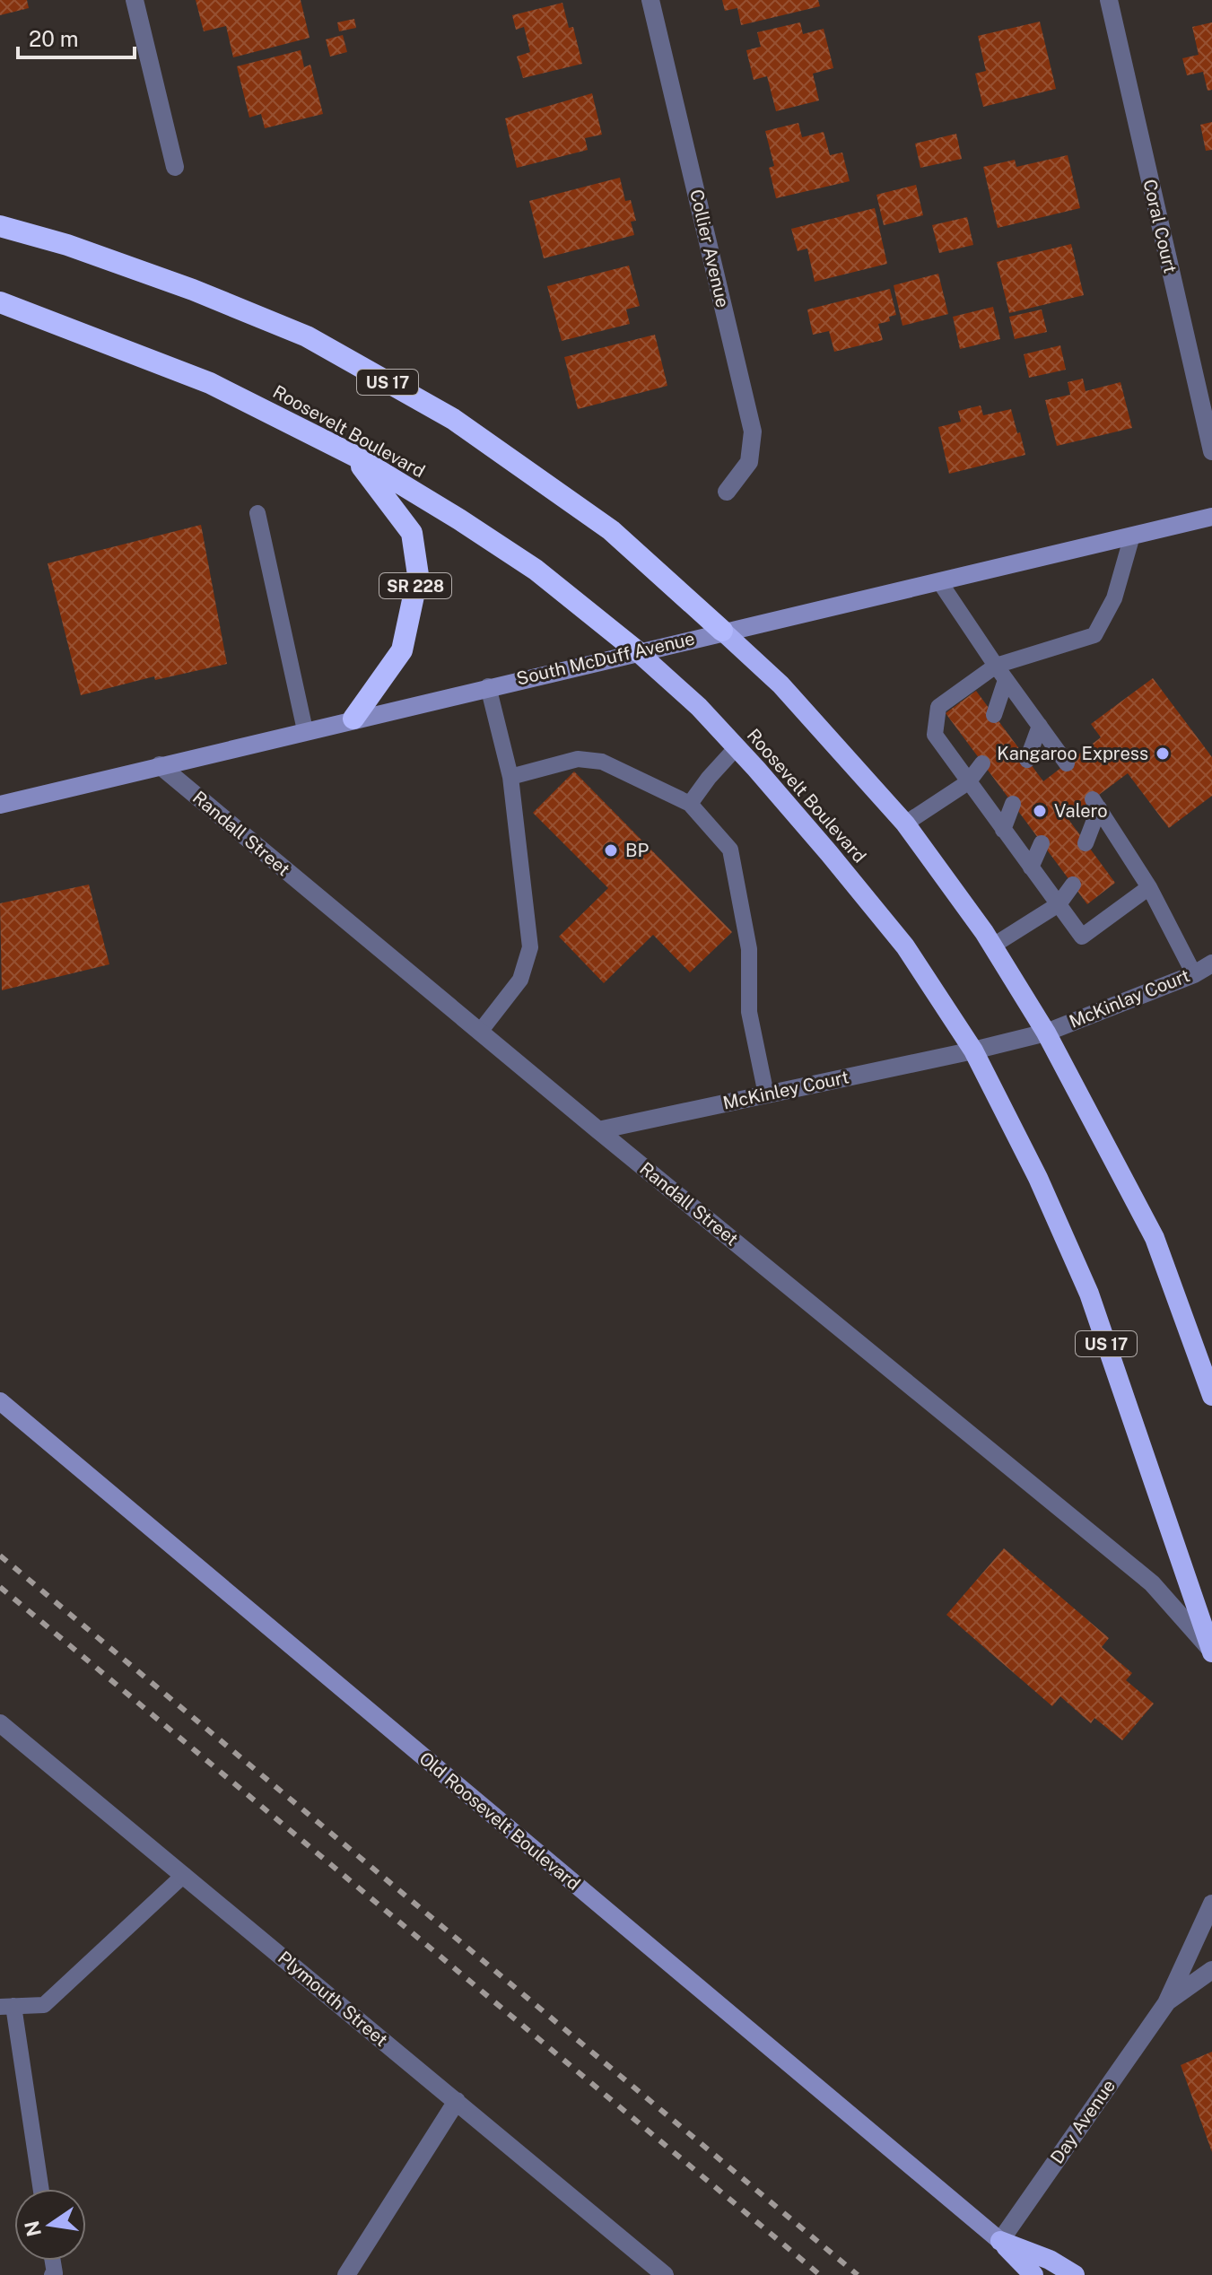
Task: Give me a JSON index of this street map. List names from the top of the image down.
{
  "streets": {
    "highway": ["US 17", "Roosevelt Boulevard", "SR 228"],
    "main road": ["South McDuff Avenue", "Old Roosevelt Boulevard"],
    "street": [
      "Coral Court",
      "Collier Avenue",
      "Randall Street",
      "McKinlay Court",
      "McKinley Court",
      "Plymouth Street",
      "Day Avenue"
    ]
  },
  "crossings": [
    ["US 17", "South McDuff Avenue"],
    ["US 17", "McKinlay Court"],
    ["Roosevelt Boulevard", "SR 228"],
    ["Roosevelt Boulevard", "South McDuff Avenue"],
    ["Roosevelt Boulevard", "Randall Street"],
    ["Roosevelt Boulevard", "McKinlay Court"],
    ["Roosevelt Boulevard", "McKinley Court"],
    ["SR 228", "South McDuff Avenue"],
    ["South McDuff Avenue", "Randall Street"],
    ["Randall Street", "McKinley Court"],
    ["McKinlay Court", "McKinley Court"],
    ["Old Roosevelt Boulevard", "Day Avenue"]
  ],
  "places": ["Kangaroo Express", "Valero", "BP"],
  "scale_bar": "20 m",
  "north": "left"
}
